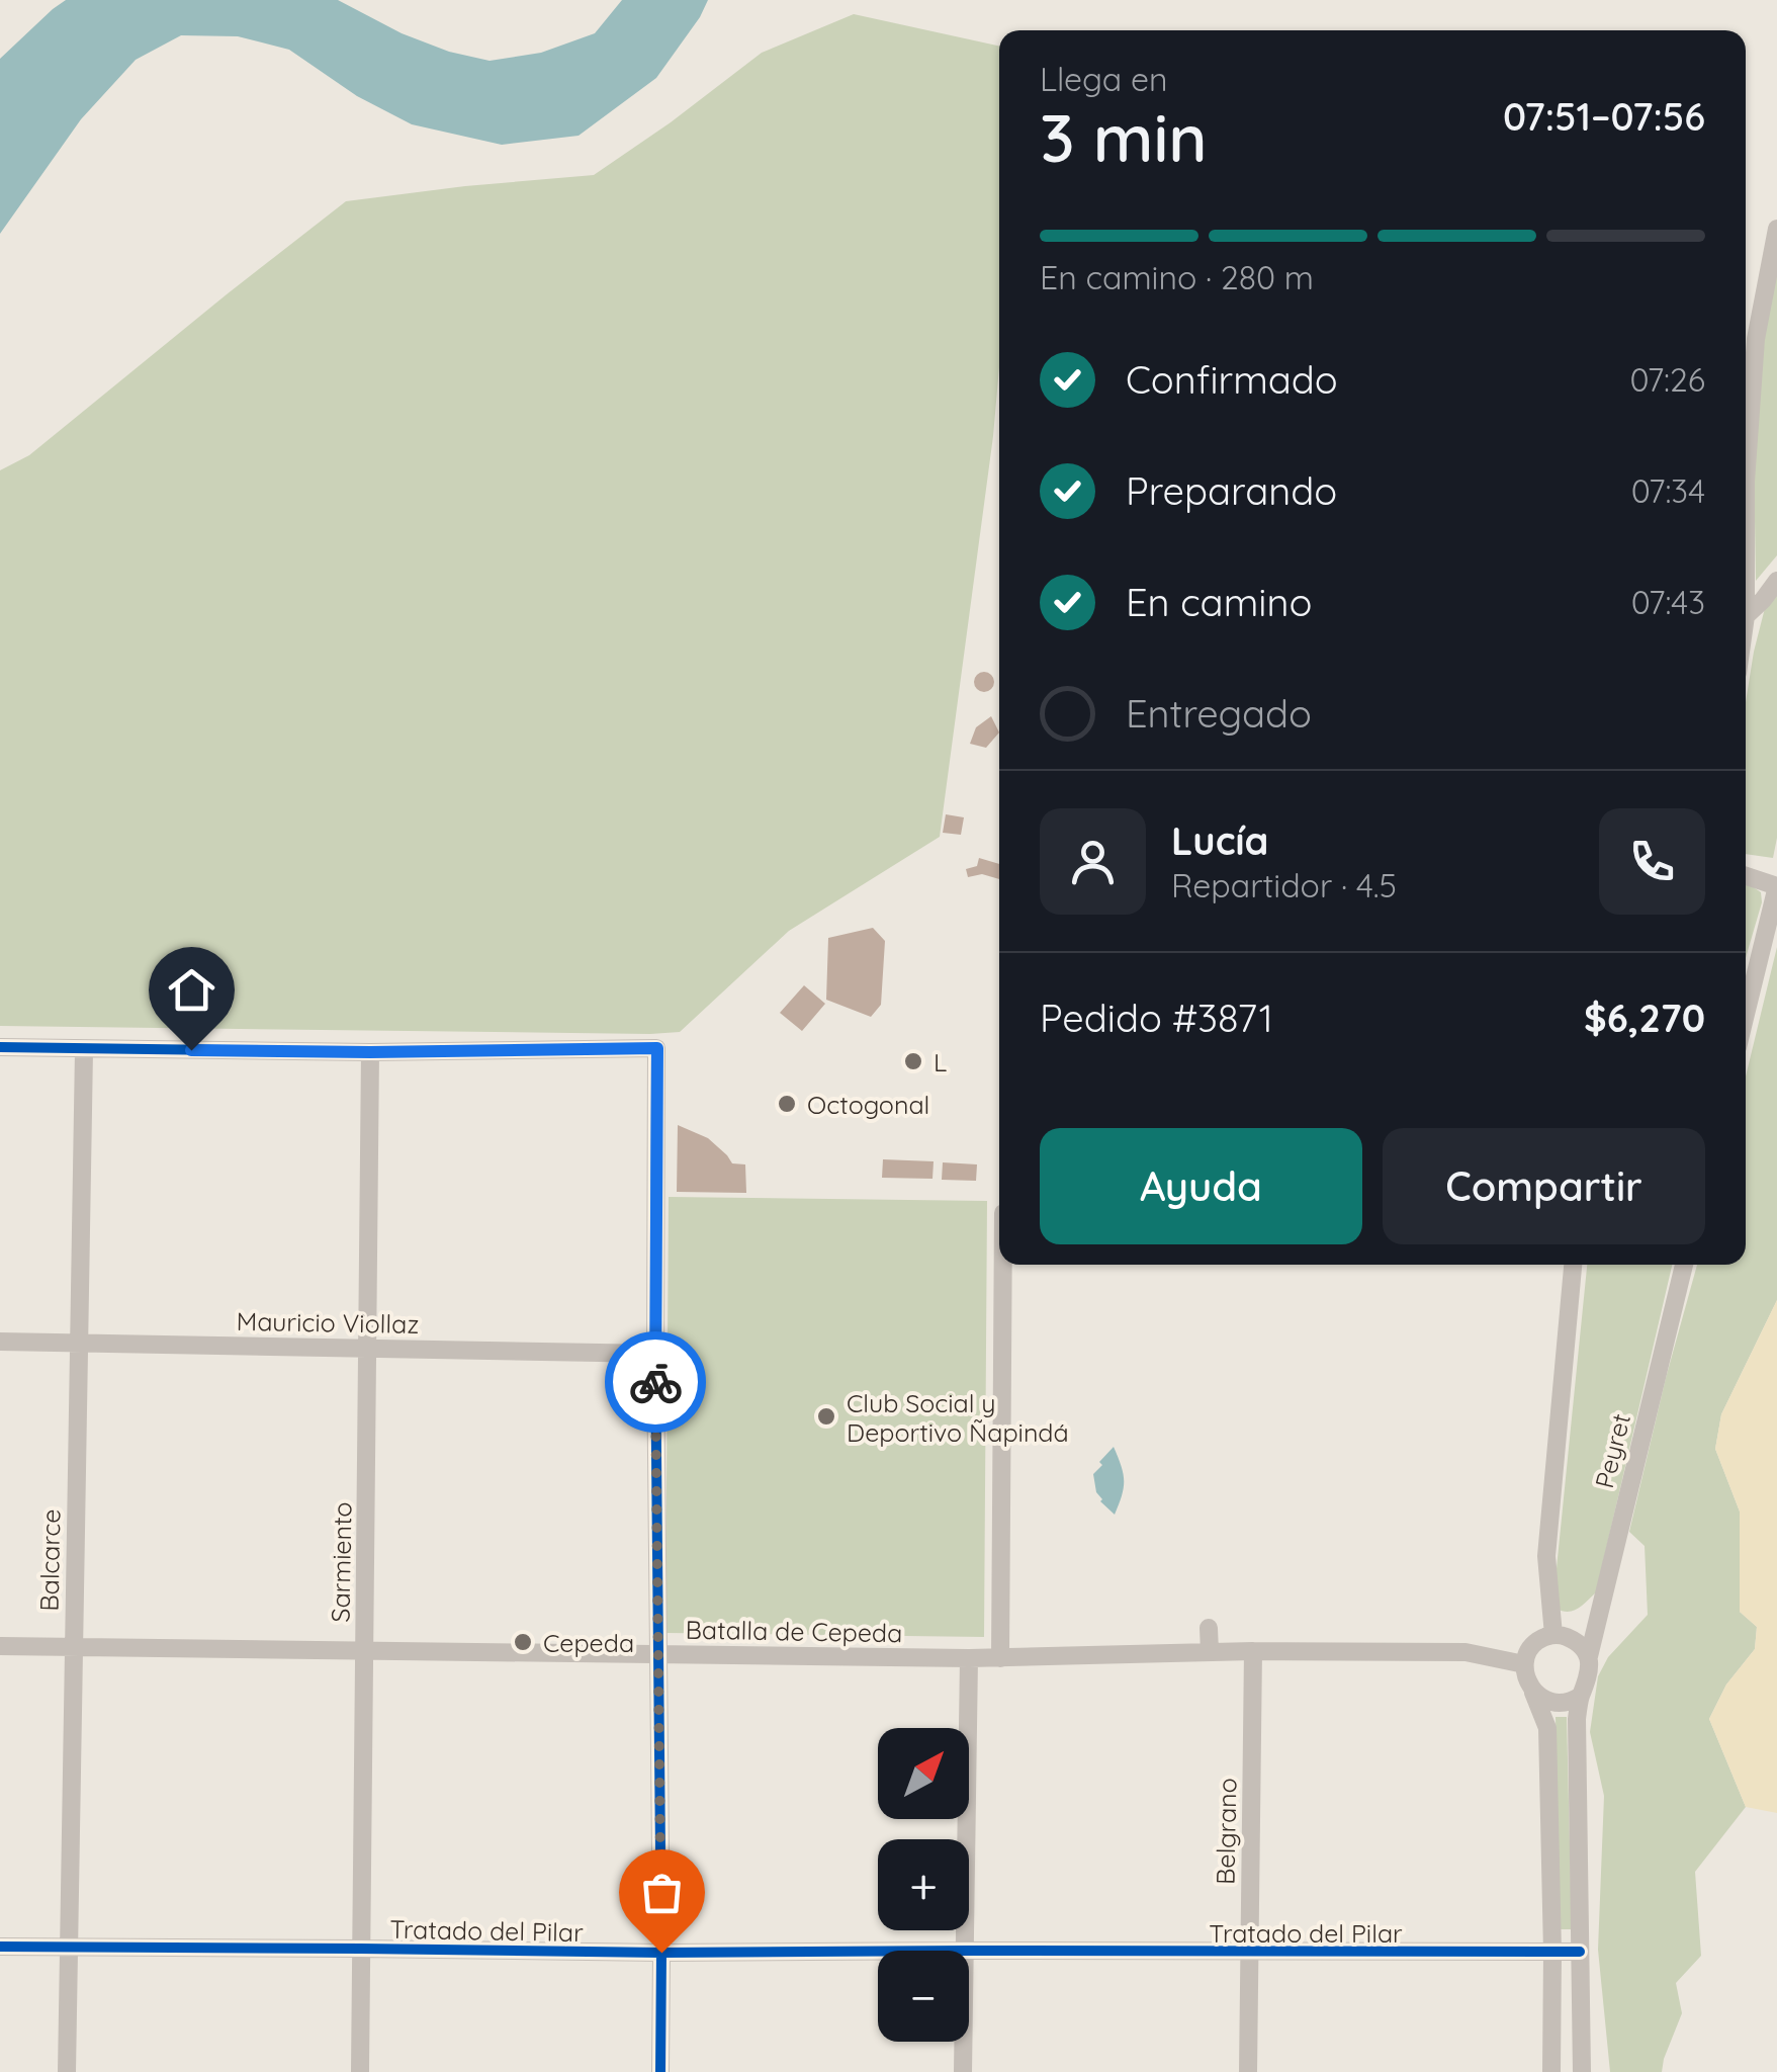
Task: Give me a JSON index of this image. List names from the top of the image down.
{
  "streets": {
    "street": [
      "Mauricio Viollaz",
      "Peyret",
      "Balcarce",
      "Sarmiento",
      "Batalla de Cepeda",
      "Belgrano",
      "Tratado del Pilar"
    ]
  },
  "crossings": [
    ["Mauricio Viollaz", "Balcarce"],
    ["Mauricio Viollaz", "Sarmiento"],
    ["Peyret", "Batalla de Cepeda"],
    ["Balcarce", "Batalla de Cepeda"],
    ["Balcarce", "Tratado del Pilar"],
    ["Sarmiento", "Batalla de Cepeda"],
    ["Sarmiento", "Tratado del Pilar"],
    ["Batalla de Cepeda", "Belgrano"],
    ["Belgrano", "Tratado del Pilar"]
  ],
  "places": [
    "L",
    "Octogonal",
    "Club Social y Deportivo Ñapindá",
    "Cepeda"
  ],
  "north": "top right",
  "page": {
    "heading": ["3 min", "Llega en", "07:51–07:56"],
    "panel": [
      "Lucía",
      "Repartidor · 4.5",
      "Pedido #3871",
      "$6,270"
    ],
    "bar": "En camino · 280 m",
    "list": [
      ["Confirmado", "07:26"],
      ["Preparando", "07:34"],
      ["En camino", "07:43"],
      "Entregado"
    ],
    "buttons": ["Ayuda", "Compartir"],
    "map_buttons": ["+", "−"]
  }
}
